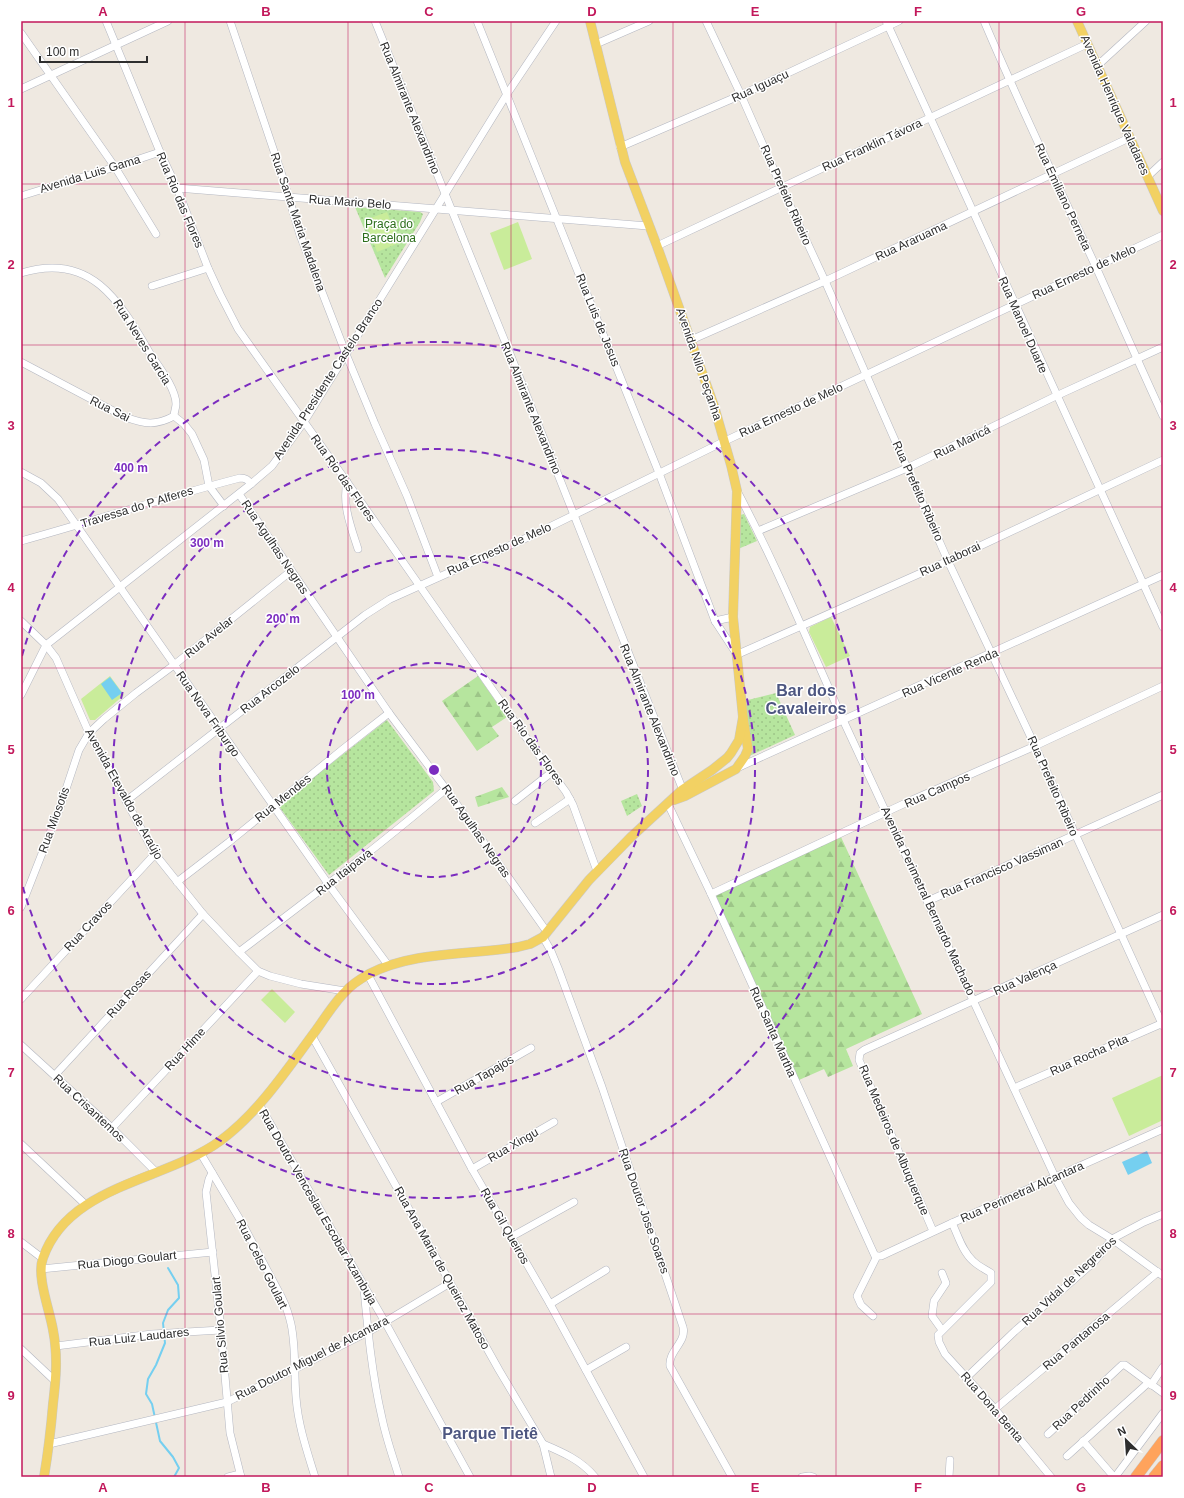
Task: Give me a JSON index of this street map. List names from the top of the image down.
{
  "streets": {
    "main road": ["Avenida Henrique Valadares", "Avenida Nilo Peçanha"],
    "street": [
      "Rua Iguaçu",
      "Rua Almirante Alexandrino",
      "Rua Franklin Távora",
      "Avenida Luis Gama",
      "Rua Prefeito Ribeiro",
      "Rua Emiliano Perneta",
      "Rua Rio das Flores",
      "Rua Mario Belo",
      "Rua Santa Maria Madalena",
      "Rua Araruama",
      "Rua Ernesto de Melo",
      "Rua Luis de Jesus",
      "Rua Manoel Duarte",
      "Rua Neves Garcia",
      "Avenida Presidente Castelo Branco",
      "Rua Sai",
      "Rua Maricá",
      "Travessa do P Alferes",
      "Rua Agulhas Negras",
      "Rua Itaborai",
      "Rua Avelar",
      "Rua Vicente Renda",
      "Rua Arcozelo",
      "Rua Nova Friburgo",
      "Rua Campos",
      "Avenida Etevaldo de Araújo",
      "Rua Mendes",
      "Rua Miosotis",
      "Rua Francisco Vassiman",
      "Rua Itaipava",
      "Avenida Perimetral Bernardo Machado",
      "Rua Cravos",
      "Rua Valença",
      "Rua Rosas",
      "Rua Santa Martha",
      "Rua Hime",
      "Rua Rocha Pita",
      "Rua Tapajos",
      "Rua Crisantemos",
      "Rua Medeiros de Albuquerque",
      "Rua Xingu",
      "Rua Perimetral Alcantara",
      "Rua Doutor Venceslau Escobar Azambuja",
      "Rua Doutor Jose Soares",
      "Rua Gil Queiros",
      "Rua Diogo Goulart",
      "Rua Celso Goulart",
      "Rua Ana Maria de Queiroz Matoso",
      "Rua Vidal de Negreiros",
      "Rua Silvio Goulart",
      "Rua Luiz Laudares",
      "Rua Pantanosa",
      "Rua Doutor Miguel de Alcantara",
      "Rua Pedrinho",
      "Rua Dona Benta"
    ]
  },
  "crossings": [
    ["Rua Iguaçu", "Rua Prefeito Ribeiro"],
    ["Rua Iguaçu", "Rua Manoel Duarte"],
    ["Rua Iguaçu", "Avenida Nilo Peçanha"],
    ["Avenida Henrique Valadares", "Rua Franklin Távora"],
    ["Avenida Henrique Valadares", "Rua Araruama"],
    ["Rua Almirante Alexandrino", "Rua Mario Belo"],
    ["Rua Almirante Alexandrino", "Rua Ernesto de Melo"],
    ["Rua Almirante Alexandrino", "Avenida Nilo Peçanha"],
    ["Rua Almirante Alexandrino", "Avenida Presidente Castelo Branco"],
    ["Rua Franklin Távora", "Rua Prefeito Ribeiro"],
    ["Rua Franklin Távora", "Rua Emiliano Perneta"],
    ["Rua Franklin Távora", "Rua Manoel Duarte"],
    ["Rua Franklin Távora", "Avenida Nilo Peçanha"],
    ["Avenida Luis Gama", "Rua Rio das Flores"],
    ["Rua Prefeito Ribeiro", "Rua Araruama"],
    ["Rua Prefeito Ribeiro", "Rua Ernesto de Melo"],
    ["Rua Prefeito Ribeiro", "Rua Maricá"],
    ["Rua Prefeito Ribeiro", "Rua Itaborai"],
    ["Rua Prefeito Ribeiro", "Rua Vicente Renda"],
    ["Rua Prefeito Ribeiro", "Rua Campos"],
    ["Rua Prefeito Ribeiro", "Rua Francisco Vassiman"],
    ["Rua Prefeito Ribeiro", "Rua Valença"],
    ["Rua Prefeito Ribeiro", "Rua Rocha Pita"],
    ["Rua Emiliano Perneta", "Rua Araruama"],
    ["Rua Emiliano Perneta", "Rua Ernesto de Melo"],
    ["Rua Emiliano Perneta", "Rua Maricá"],
    ["Rua Rio das Flores", "Rua Mario Belo"],
    ["Rua Rio das Flores", "Rua Ernesto de Melo"],
    ["Rua Rio das Flores", "Avenida Nilo Peçanha"],
    ["Rua Rio das Flores", "Avenida Presidente Castelo Branco"],
    ["Rua Rio das Flores", "Rua Arcozelo"],
    ["Rua Mario Belo", "Rua Santa Maria Madalena"],
    ["Rua Mario Belo", "Rua Luis de Jesus"],
    ["Rua Mario Belo", "Avenida Nilo Peçanha"],
    ["Rua Mario Belo", "Avenida Presidente Castelo Branco"],
    ["Rua Santa Maria Madalena", "Rua Ernesto de Melo"],
    ["Rua Santa Maria Madalena", "Avenida Presidente Castelo Branco"],
    ["Rua Araruama", "Rua Manoel Duarte"],
    ["Rua Araruama", "Avenida Nilo Peçanha"],
    ["Rua Ernesto de Melo", "Rua Luis de Jesus"],
    ["Rua Ernesto de Melo", "Rua Manoel Duarte"],
    ["Rua Ernesto de Melo", "Avenida Nilo Peçanha"],
    ["Rua Ernesto de Melo", "Rua Arcozelo"],
    ["Rua Luis de Jesus", "Avenida Nilo Peçanha"],
    ["Rua Luis de Jesus", "Avenida Presidente Castelo Branco"],
    ["Rua Luis de Jesus", "Rua Itaborai"],
    ["Rua Manoel Duarte", "Rua Maricá"],
    ["Rua Manoel Duarte", "Rua Itaborai"],
    ["Rua Manoel Duarte", "Rua Vicente Renda"],
    ["Rua Neves Garcia", "Rua Sai"],
    ["Avenida Nilo Peçanha", "Rua Agulhas Negras"],
    ["Avenida Nilo Peçanha", "Rua Itaborai"],
    ["Avenida Nilo Peçanha", "Rua Vicente Renda"],
    ["Avenida Nilo Peçanha", "Avenida Perimetral Bernardo Machado"],
    ["Avenida Nilo Peçanha", "Rua Santa Martha"],
    ["Avenida Nilo Peçanha", "Rua Doutor Jose Soares"],
    ["Avenida Presidente Castelo Branco", "Travessa do P Alferes"],
    ["Avenida Presidente Castelo Branco", "Rua Agulhas Negras"],
    ["Avenida Presidente Castelo Branco", "Rua Nova Friburgo"],
    ["Avenida Presidente Castelo Branco", "Avenida Etevaldo de Araújo"],
    ["Rua Maricá", "Avenida Perimetral Bernardo Machado"],
    ["Travessa do P Alferes", "Rua Nova Friburgo"],
    ["Rua Agulhas Negras", "Rua Avelar"],
    ["Rua Agulhas Negras", "Rua Arcozelo"],
    ["Rua Agulhas Negras", "Rua Mendes"],
    ["Rua Agulhas Negras", "Rua Itaipava"],
    ["Rua Agulhas Negras", "Rua Doutor Jose Soares"],
    ["Rua Itaborai", "Avenida Perimetral Bernardo Machado"],
    ["Rua Avelar", "Rua Nova Friburgo"],
    ["Rua Avelar", "Avenida Etevaldo de Araújo"],
    ["Rua Avelar", "Rua Miosotis"],
    ["Rua Vicente Renda", "Avenida Perimetral Bernardo Machado"],
    ["Rua Arcozelo", "Rua Nova Friburgo"],
    ["Rua Arcozelo", "Avenida Etevaldo de Araújo"],
    ["Rua Nova Friburgo", "Rua Mendes"],
    ["Rua Nova Friburgo", "Rua Itaipava"],
    ["Rua Campos", "Avenida Perimetral Bernardo Machado"],
    ["Rua Campos", "Rua Santa Martha"],
    ["Avenida Etevaldo de Araújo", "Rua Mendes"],
    ["Avenida Etevaldo de Araújo", "Rua Miosotis"],
    ["Avenida Etevaldo de Araújo", "Rua Itaipava"],
    ["Avenida Etevaldo de Araújo", "Rua Cravos"],
    ["Avenida Etevaldo de Araújo", "Rua Rosas"],
    ["Avenida Etevaldo de Araújo", "Rua Hime"],
    ["Rua Francisco Vassiman", "Avenida Perimetral Bernardo Machado"],
    ["Avenida Perimetral Bernardo Machado", "Rua Valença"],
    ["Avenida Perimetral Bernardo Machado", "Rua Rocha Pita"],
    ["Avenida Perimetral Bernardo Machado", "Rua Perimetral Alcantara"],
    ["Avenida Perimetral Bernardo Machado", "Rua Vidal de Negreiros"],
    ["Avenida Perimetral Bernardo Machado", "Rua Pantanosa"],
    ["Rua Valença", "Rua Medeiros de Albuquerque"],
    ["Rua Rosas", "Rua Crisantemos"],
    ["Rua Santa Martha", "Rua Perimetral Alcantara"],
    ["Rua Hime", "Rua Crisantemos"],
    ["Rua Tapajos", "Rua Gil Queiros"],
    ["Rua Medeiros de Albuquerque", "Rua Perimetral Alcantara"],
    ["Rua Xingu", "Rua Gil Queiros"],
    ["Rua Doutor Venceslau Escobar Azambuja", "Rua Doutor Miguel de Alcantara"],
    ["Rua Diogo Goulart", "Rua Silvio Goulart"],
    ["Rua Celso Goulart", "Rua Silvio Goulart"],
    ["Rua Celso Goulart", "Rua Doutor Miguel de Alcantara"],
    ["Rua Ana Maria de Queiroz Matoso", "Rua Doutor Miguel de Alcantara"],
    ["Rua Vidal de Negreiros", "Rua Dona Benta"],
    ["Rua Silvio Goulart", "Rua Luiz Laudares"],
    ["Rua Silvio Goulart", "Rua Doutor Miguel de Alcantara"],
    ["Rua Pantanosa", "Rua Dona Benta"]
  ],
  "districts": ["Bar dos Cavaleiros", "Parque Tietê"],
  "parks": ["Praça do Barcelona"],
  "scale_bar": "100 m",
  "north": "top left",
  "grid": {
    "columns": [
      "A",
      "B",
      "C",
      "D",
      "E",
      "F",
      "G"
    ],
    "rows": [
      "1",
      "2",
      "3",
      "4",
      "5",
      "6",
      "7",
      "8",
      "9"
    ]
  },
  "rings": [
    "400 m",
    "300 m",
    "200 m",
    "100 m"
  ]
}
